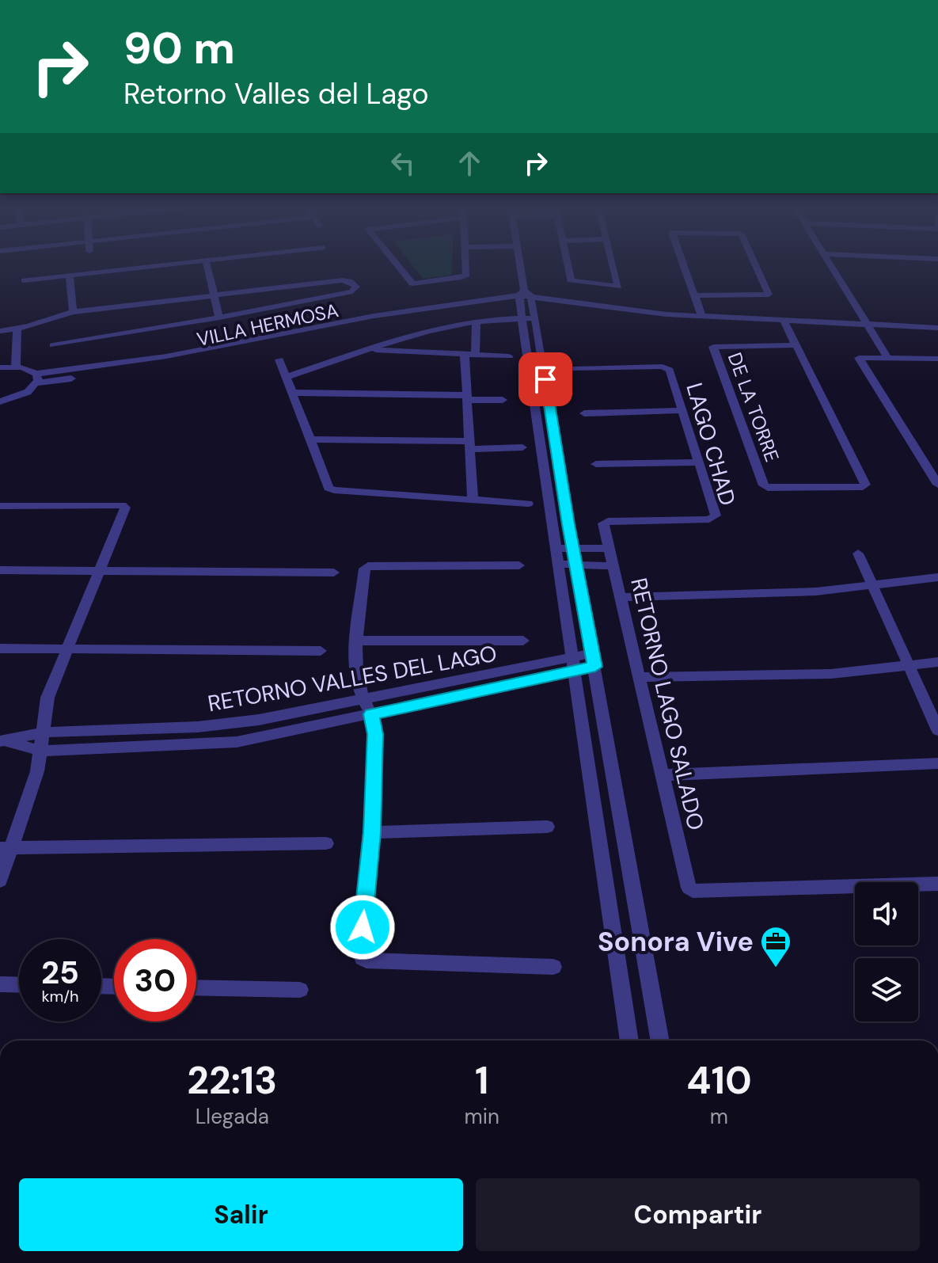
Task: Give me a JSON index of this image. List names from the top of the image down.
{
  "streets": {
    "street": [
      "VILLA HERMOSA",
      "DE LA TORRE",
      "LAGO CHAD",
      "RETORNO VALLES DEL LAGO",
      "RETORNO LAGO SALADO"
    ]
  },
  "crossings": [
    ["LAGO CHAD", "RETORNO LAGO SALADO"]
  ],
  "places": {
    "office": ["Sonora Vive"]
  },
  "page": {
    "turn": ["90 m", "Retorno Valles del Lago"],
    "speed": "25 km/h",
    "limit": "30",
    "eta": [
      "22:13",
      "Llegada",
      "1",
      "min",
      "410",
      "m"
    ],
    "buttons": ["Salir", "Compartir"]
  }
}
